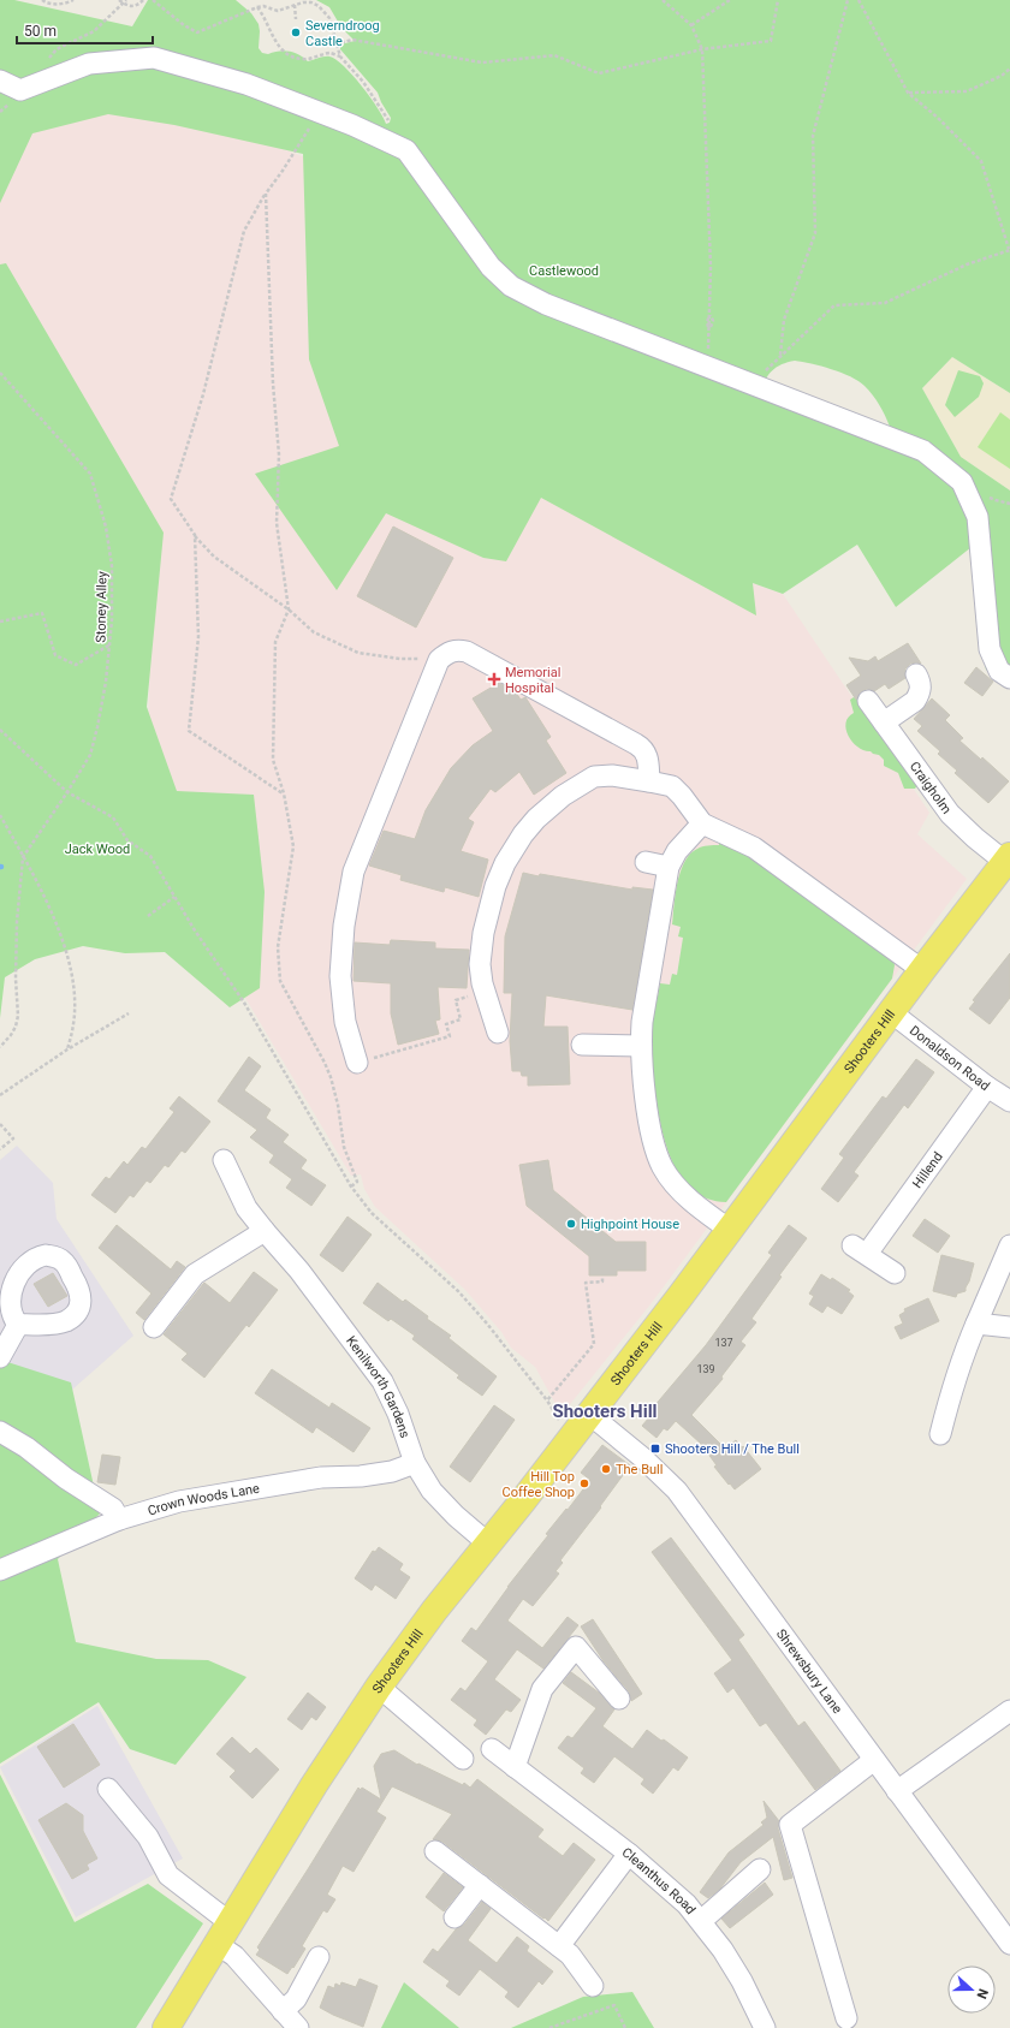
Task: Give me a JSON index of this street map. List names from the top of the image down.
{
  "streets": {
    "main road": ["Shooters Hill"],
    "street": [
      "Craigholm",
      "Donaldson Road",
      "Hillend",
      "Kenilworth Gardens",
      "Crown Woods Lane",
      "Shrewsbury Lane",
      "Cleanthus Road"
    ],
    "path": ["Stoney Alley"]
  },
  "crossings": [
    ["Craigholm", "Shooters Hill"],
    ["Shooters Hill", "Donaldson Road"],
    ["Shooters Hill", "Kenilworth Gardens"],
    ["Shooters Hill", "Shrewsbury Lane"],
    ["Donaldson Road", "Hillend"],
    ["Kenilworth Gardens", "Crown Woods Lane"]
  ],
  "districts": ["Shooters Hill"],
  "parks": ["Castlewood", "Jack Wood"],
  "places": {
    "other": [
      "Severndroog Castle",
      "Highpoint House",
      "The Bull",
      "Hill Top Coffee Shop"
    ],
    "health": ["Memorial Hospital"],
    "transit": ["Shooters Hill / The Bull"]
  },
  "house_numbers": ["137", "139"],
  "scale_bar": "50 m",
  "north": "right"
}
